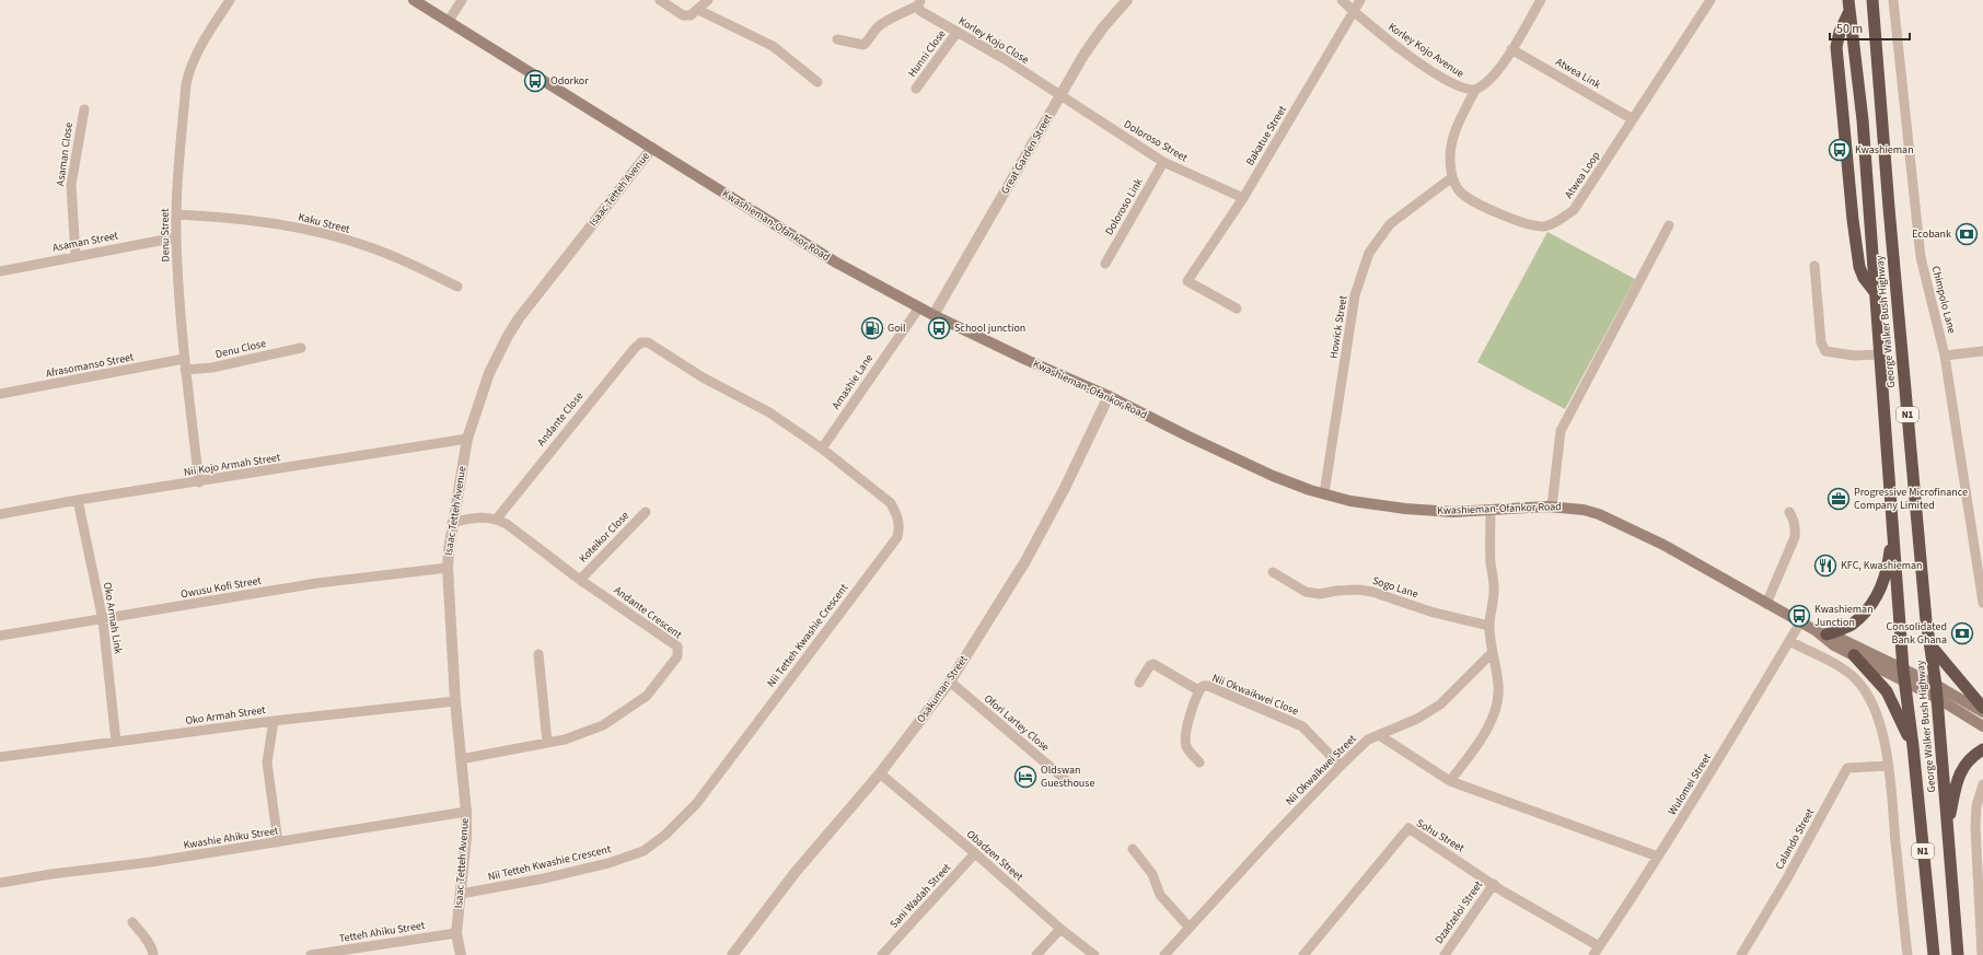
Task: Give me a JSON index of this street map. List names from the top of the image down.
{
  "streets": {
    "highway": ["George Walker Bush Highway", "N1"],
    "main road": ["Kwashieman-Ofankor Road"],
    "street": [
      "Korley Kojo Close",
      "Korley Kojo Avenue",
      "Hunni Close",
      "Atwea Link",
      "Bakatue Street",
      "Doloroso Street",
      "Asaman Close",
      "Great Garden Street",
      "Atwea Loop",
      "Isaac Tetteh Avenue",
      "Doloroso Link",
      "Kaku Street",
      "Denu Street",
      "Asaman Street",
      "Chimpolo Lane",
      "Howick Street",
      "Denu Close",
      "Afrasomanso Street",
      "Amashie Lane",
      "Andante Close",
      "Nii Kojo Armah Street",
      "Koteikor Close",
      "Owusu Kofi Street",
      "Sogo Lane",
      "Andante Crescent",
      "Oko Armah Link",
      "Nii Tetteh Kwashie Crescent",
      "Osakuman Street",
      "Nii Okwaikwei Close",
      "Oko Armah Street",
      "Ofori Lartey Close",
      "Nii Okwaikwei Street",
      "Wulomei Street",
      "Sohu Street",
      "Kwashie Ahiku Street",
      "Calando Street",
      "Obadzen Street",
      "Sani Wadah Street",
      "Dzadzeloi Street",
      "Tetteh Ahiku Street"
    ]
  },
  "crossings": [
    ["Korley Kojo Close", "Hunni Close"],
    ["Korley Kojo Close", "Doloroso Street"],
    ["Korley Kojo Close", "Great Garden Street"],
    ["Korley Kojo Avenue", "Bakatue Street"],
    ["Atwea Link", "Atwea Loop"],
    ["Bakatue Street", "Doloroso Street"],
    ["Doloroso Street", "Great Garden Street"],
    ["Doloroso Street", "Doloroso Link"],
    ["Asaman Close", "Asaman Street"],
    ["Great Garden Street", "Kwashieman-Ofankor Road"],
    ["Atwea Loop", "Howick Street"],
    ["Isaac Tetteh Avenue", "Kwashieman-Ofankor Road"],
    ["Isaac Tetteh Avenue", "Nii Kojo Armah Street"],
    ["Isaac Tetteh Avenue", "Owusu Kofi Street"],
    ["Isaac Tetteh Avenue", "Andante Crescent"],
    ["Isaac Tetteh Avenue", "Nii Tetteh Kwashie Crescent"],
    ["Isaac Tetteh Avenue", "Oko Armah Street"],
    ["Isaac Tetteh Avenue", "Kwashie Ahiku Street"],
    ["Isaac Tetteh Avenue", "Tetteh Ahiku Street"],
    ["Kaku Street", "Denu Street"],
    ["Kwashieman-Ofankor Road", "George Walker Bush Highway"],
    ["Kwashieman-Ofankor Road", "Howick Street"],
    ["Kwashieman-Ofankor Road", "Amashie Lane"],
    ["Kwashieman-Ofankor Road", "Osakuman Street"],
    ["Kwashieman-Ofankor Road", "Wulomei Street"],
    ["Denu Street", "Asaman Street"],
    ["Denu Street", "Denu Close"],
    ["Denu Street", "Afrasomanso Street"],
    ["Denu Street", "Nii Kojo Armah Street"],
    ["Denu Close", "Afrasomanso Street"],
    ["Amashie Lane", "Nii Tetteh Kwashie Crescent"],
    ["Andante Close", "Andante Crescent"],
    ["Andante Close", "Nii Tetteh Kwashie Crescent"],
    ["Nii Kojo Armah Street", "Oko Armah Link"],
    ["Koteikor Close", "Andante Crescent"],
    ["Owusu Kofi Street", "Oko Armah Link"],
    ["Oko Armah Link", "Oko Armah Street"],
    ["Osakuman Street", "Ofori Lartey Close"],
    ["Osakuman Street", "Obadzen Street"],
    ["Nii Okwaikwei Close", "Nii Okwaikwei Street"],
    ["Wulomei Street", "Sohu Street"],
    ["Sohu Street", "Dzadzeloi Street"],
    ["Obadzen Street", "Sani Wadah Street"]
  ],
  "places": {
    "bus stop": [
      "Odorkor",
      "Kwashieman",
      "School junction",
      "Kwashieman Junction"
    ],
    "bank": ["Ecobank", "Consolidated Bank Ghana"],
    "fuel station": ["Goil"],
    "office": ["Progressive Microfinance Company Limited"],
    "restaurant": ["KFC, Kwashieman"],
    "hotel": ["Oldswan Guesthouse"]
  },
  "scale_bar": "50 m"
}
